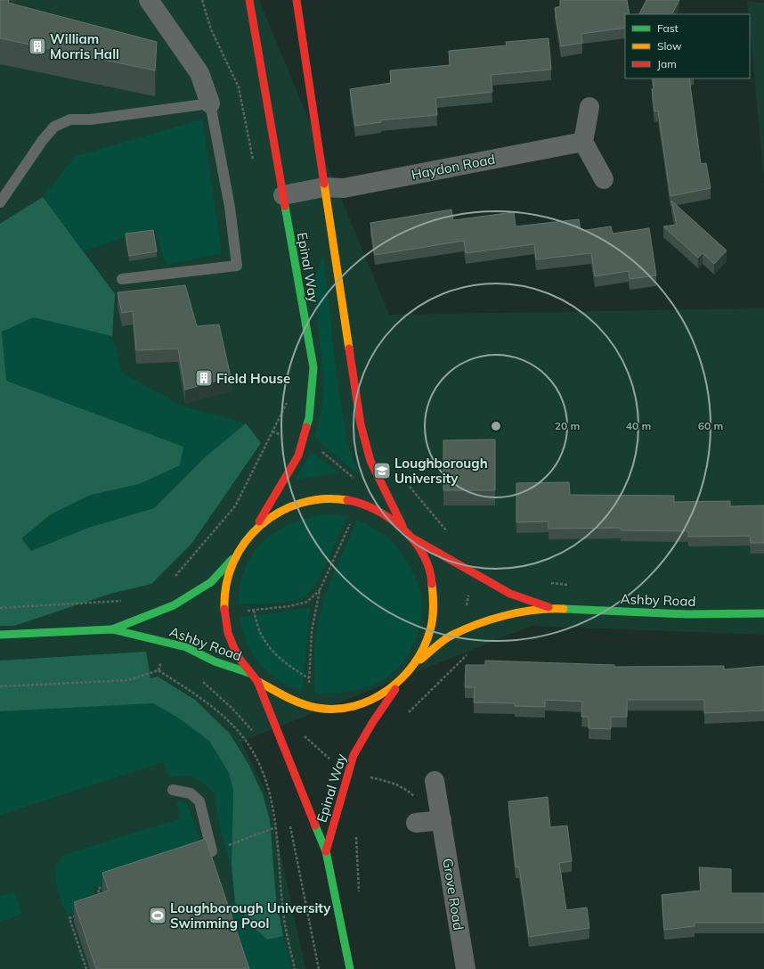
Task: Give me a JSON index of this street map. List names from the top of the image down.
{
  "streets": {
    "main road": ["Epinal Way", "Ashby Road"],
    "street": ["Haydon Road", "Grove Road"]
  },
  "crossings": [
    ["Haydon Road", "Epinal Way"]
  ],
  "places": {
    "building": ["William Morris Hall", "Field House"],
    "school or university": ["Loughborough University"],
    "sports": ["Loughborough University Swimming Pool"]
  },
  "legend": ["Fast", "Slow", "Jam"],
  "rings": ["20 m", "40 m", "60 m"]
}
